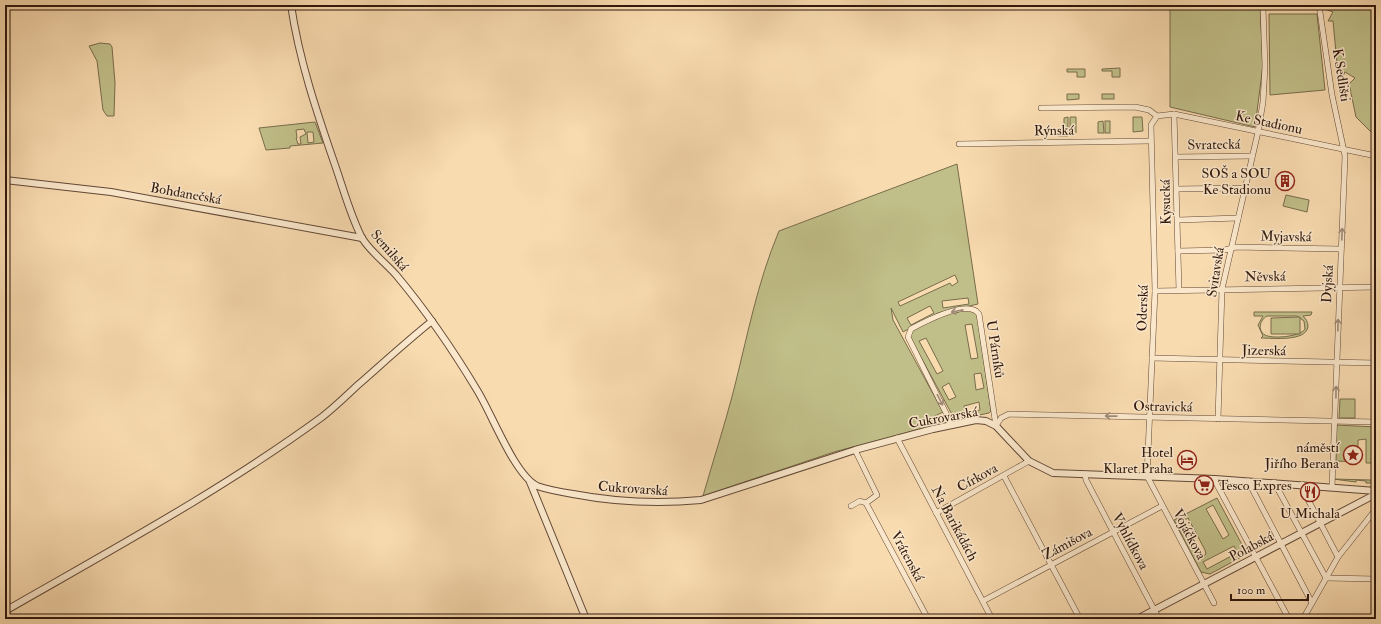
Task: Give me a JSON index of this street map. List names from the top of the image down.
{
  "streets": {
    "street": [
      "K Sedlišti",
      "Ke Stadionu",
      "Rýnská",
      "Svratecká",
      "Bohdanečská",
      "Kysucká",
      "Myjavská",
      "Semilská",
      "Svitavská",
      "Něvská",
      "Dyjská",
      "Oderská",
      "U Párníků",
      "Jizerská",
      "Ostravická",
      "Cukrovarská",
      "Církova",
      "Na Barikádách",
      "Vojáčkova",
      "Vyhlídkova",
      "Zámišova",
      "Polabská",
      "Vrátenská"
    ]
  },
  "crossings": [
    ["K Sedlišti", "Ke Stadionu"],
    ["K Sedlišti", "Dyjská"],
    ["Ke Stadionu", "Kysucká"],
    ["Ke Stadionu", "Svitavská"],
    ["Ke Stadionu", "Dyjská"],
    ["Rýnská", "Oderská"],
    ["Svratecká", "Kysucká"],
    ["Svratecká", "Svitavská"],
    ["Bohdanečská", "Semilská"],
    ["Kysucká", "Myjavská"],
    ["Kysucká", "Něvská"],
    ["Myjavská", "Svitavská"],
    ["Myjavská", "Dyjská"],
    ["Semilská", "Cukrovarská"],
    ["Svitavská", "Něvská"],
    ["Svitavská", "Jizerská"],
    ["Svitavská", "Ostravická"],
    ["Něvská", "Dyjská"],
    ["Něvská", "Oderská"],
    ["Dyjská", "Jizerská"],
    ["Dyjská", "Ostravická"],
    ["Oderská", "Jizerská"],
    ["Oderská", "Ostravická"],
    ["Oderská", "Cukrovarská"],
    ["Oderská", "Vojáčkova"],
    ["U Párníků", "Ostravická"],
    ["U Párníků", "Cukrovarská"],
    ["Ostravická", "Cukrovarská"],
    ["Cukrovarská", "Církova"],
    ["Cukrovarská", "Na Barikádách"],
    ["Cukrovarská", "Vojáčkova"],
    ["Cukrovarská", "Vyhlídkova"],
    ["Církova", "Na Barikádách"],
    ["Na Barikádách", "Zámišova"],
    ["Vojáčkova", "Zámišova"],
    ["Vojáčkova", "Polabská"],
    ["Vyhlídkova", "Zámišova"],
    ["Vyhlídkova", "Polabská"]
  ],
  "one_way": ["Dyjská", "Ostravická"],
  "places": {
    "building": ["SOŠ a SOU Ke Stadionu"],
    "place": ["náměstí Jiřího Berana"],
    "hotel": ["Hotel Klaret Praha"],
    "supermarket": ["Tesco Expres"],
    "restaurant": ["U Michala"]
  },
  "scale_bar": "100 m"
}
